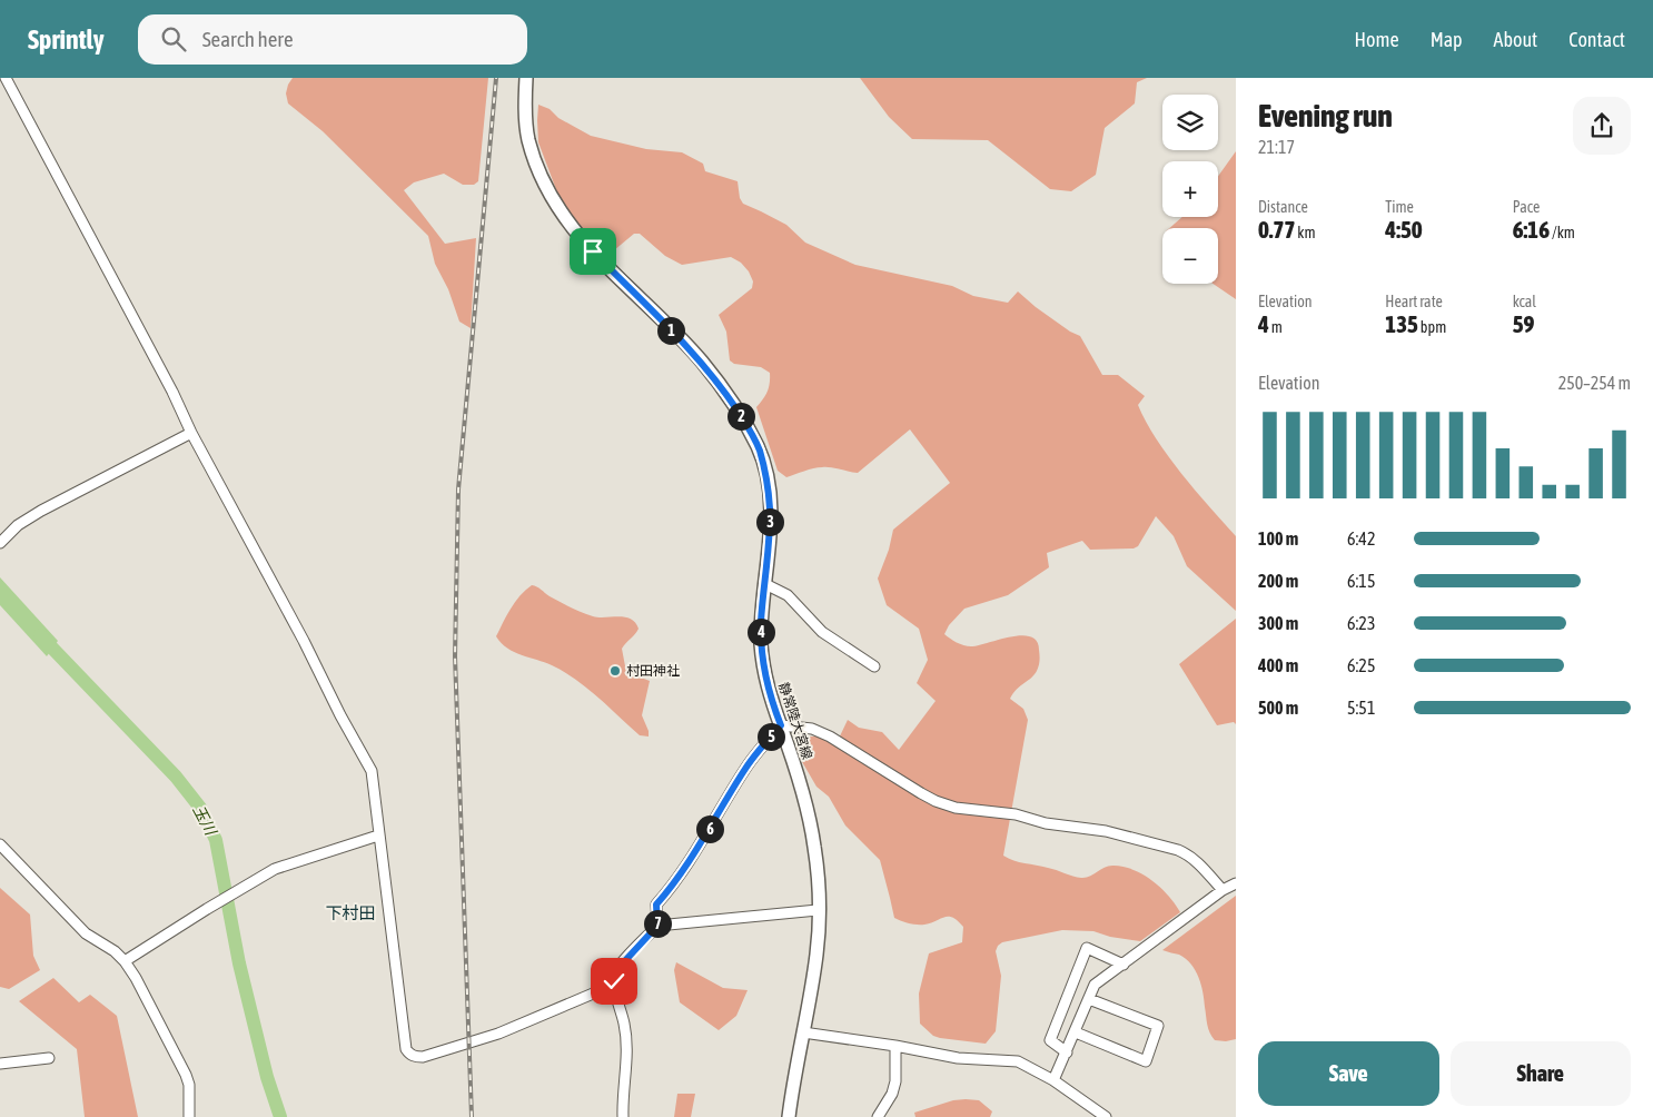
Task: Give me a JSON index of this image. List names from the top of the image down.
{
  "streets": {
    "main road": ["静常陸大宮線"]
  },
  "districts": ["下村田"],
  "water": ["玉川"],
  "places": ["村田神社"],
  "page": {
    "header": "Sprintly",
    "search": "Search here",
    "nav": [
      "Home",
      "Map",
      "About",
      "Contact"
    ],
    "heading": ["Evening run", "21:17"],
    "map_buttons": ["+", "−"],
    "stats": [
      ["Distance", "0.77 km"],
      ["Time", "4:50"],
      ["Pace", "6:16 /km"],
      ["Elevation", "4 m"],
      ["Heart rate", "135 bpm"],
      ["kcal", "59"]
    ],
    "pins": [
      "1",
      "2",
      "3",
      "4",
      "5",
      "6",
      "7"
    ],
    "chart": ["Elevation", "250–254 m"],
    "list": [
      {
        "name": "100 m",
        "note": "6:42"
      },
      {
        "name": "200 m",
        "note": "6:15"
      },
      {
        "name": "300 m",
        "note": "6:23"
      },
      {
        "name": "400 m",
        "note": "6:25"
      },
      {
        "name": "500 m",
        "note": "5:51"
      }
    ],
    "buttons": ["Save", "Share"]
  }
}
